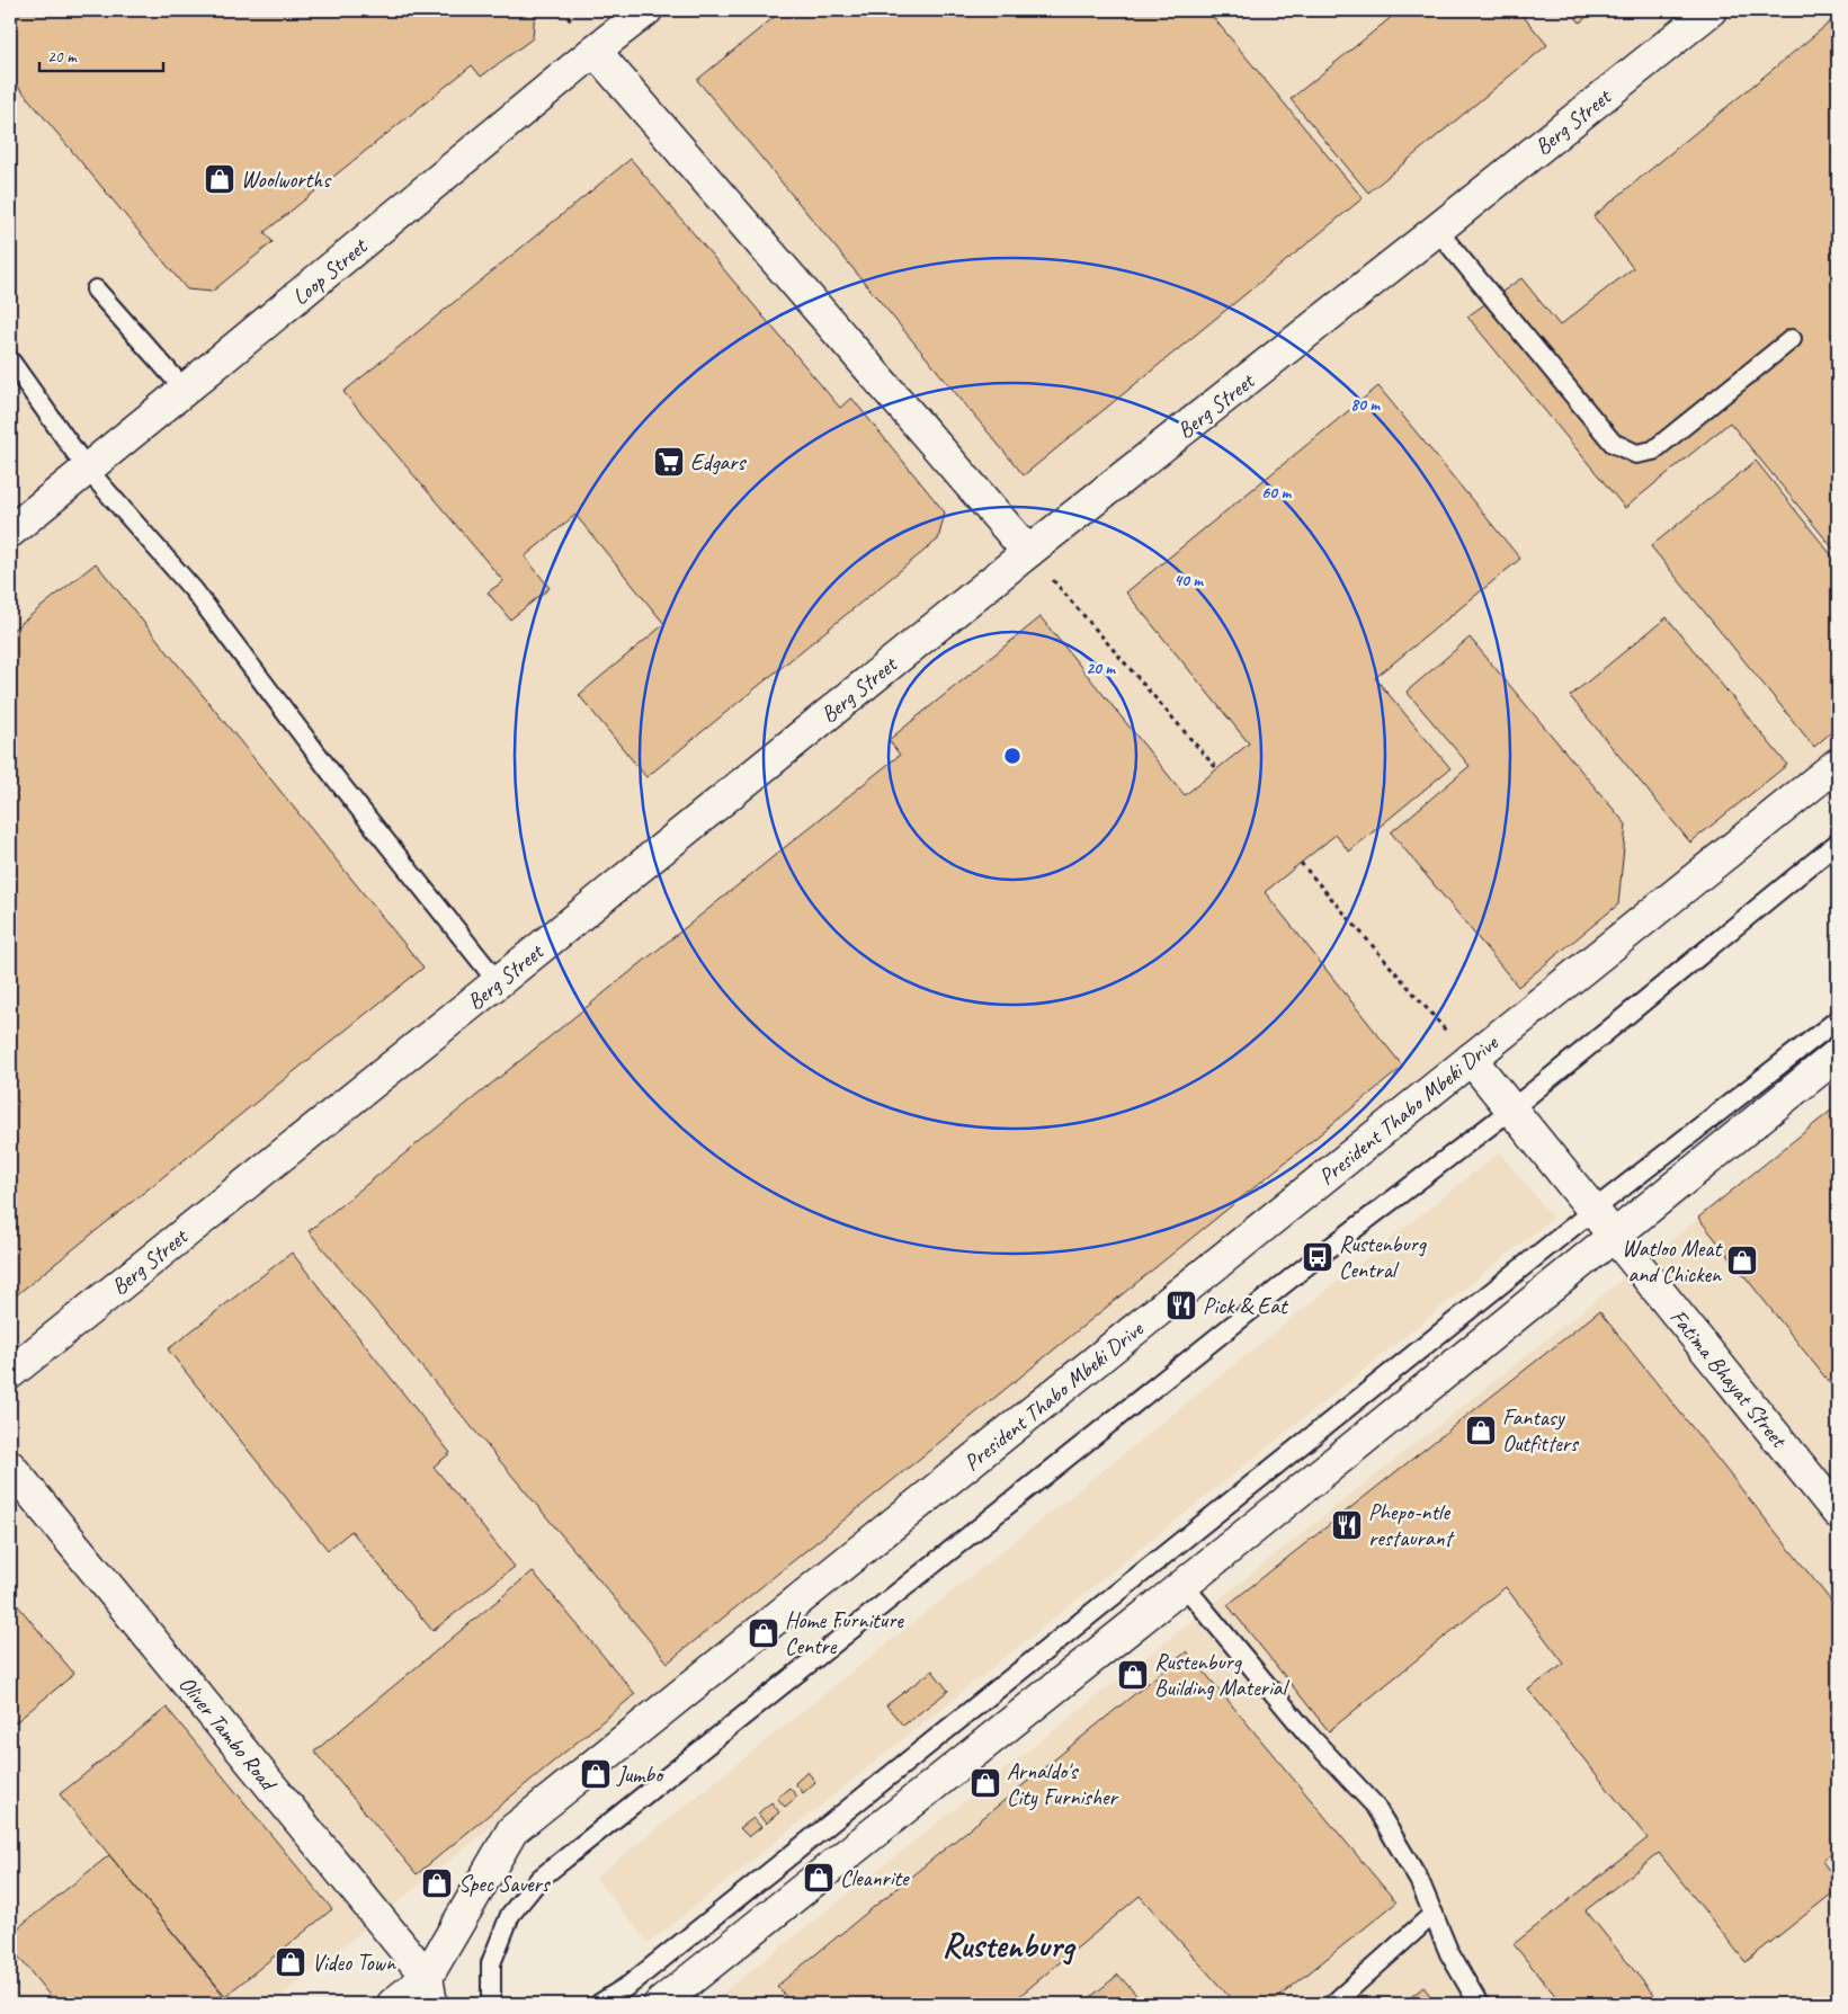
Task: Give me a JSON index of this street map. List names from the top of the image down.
{
  "streets": {
    "street": [
      "Berg Street",
      "Loop Street",
      "President Thabo Mbeki Drive",
      "Fatima Bhayat Street",
      "Oliver Tambo Road"
    ]
  },
  "crossings": [
    ["President Thabo Mbeki Drive", "Fatima Bhayat Street"],
    ["President Thabo Mbeki Drive", "Oliver Tambo Road"]
  ],
  "districts": ["Rustenburg"],
  "places": {
    "shop": [
      "Woolworths",
      "Watloo Meat and Chicken",
      "Fantasy Outfitters",
      "Home Furniture Centre",
      "Rustenburg Building Material",
      "Jumbo",
      "Arnaldo's City Furnisher",
      "Cleanrite",
      "Spec Savers",
      "Video Town"
    ],
    "supermarket": ["Edgars"],
    "bus stop": ["Rustenburg Central"],
    "restaurant": ["Pick & Eat", "Phepo-ntle restaurant"]
  },
  "scale_bar": "20 m",
  "rings": [
    "80 m",
    "60 m",
    "40 m",
    "20 m"
  ]
}
